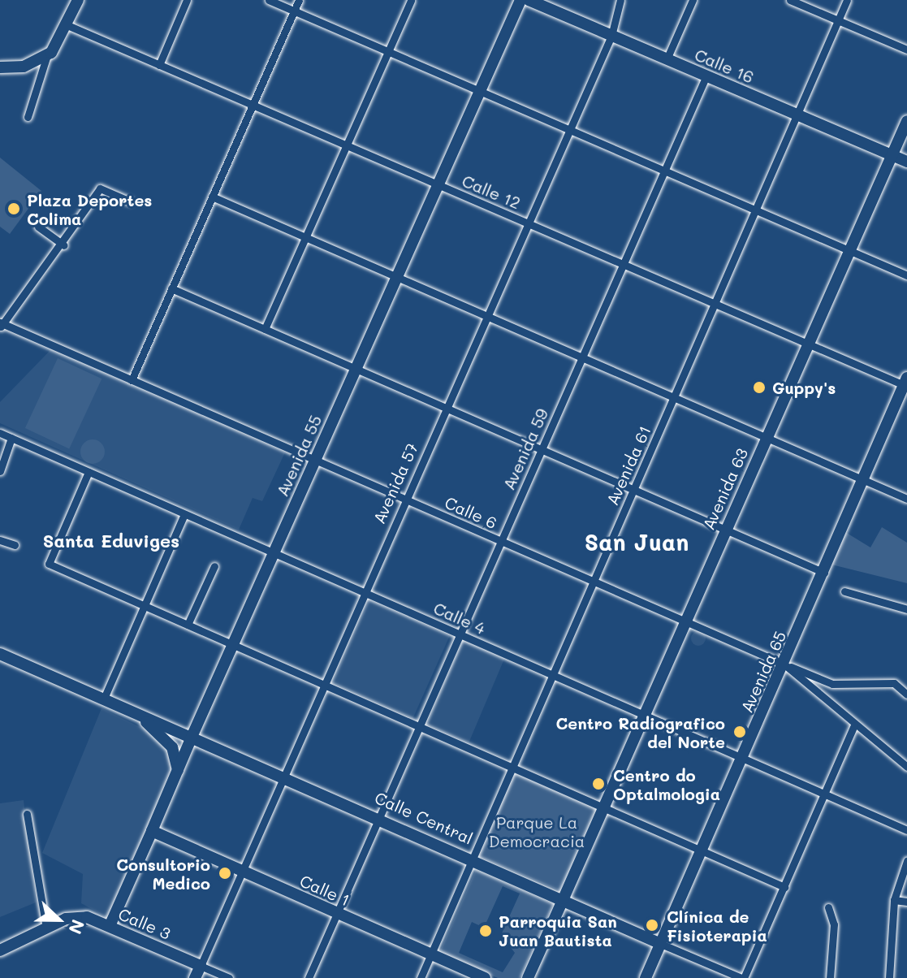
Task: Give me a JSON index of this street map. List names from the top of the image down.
{
  "streets": {
    "main road": [
      "Calle 16",
      "Avenida 55",
      "Avenida 57",
      "Avenida 63",
      "Avenida 65",
      "Calle Central",
      "Calle 1",
      "Calle 3"
    ],
    "street": [
      "Calle 12",
      "Avenida 59",
      "Avenida 61",
      "Calle 6",
      "Calle 4"
    ]
  },
  "crossings": [
    ["Calle 16", "Avenida 59"],
    ["Calle 16", "Avenida 61"],
    ["Calle 16", "Avenida 57"],
    ["Calle 16", "Avenida 63"],
    ["Calle 12", "Avenida 59"],
    ["Calle 12", "Avenida 55"],
    ["Calle 12", "Avenida 61"],
    ["Calle 12", "Avenida 57"],
    ["Calle 12", "Avenida 63"],
    ["Calle 12", "Avenida 65"],
    ["Avenida 59", "Calle 6"],
    ["Avenida 59", "Calle 4"],
    ["Avenida 59", "Calle Central"],
    ["Avenida 59", "Calle 1"],
    ["Avenida 55", "Calle 6"],
    ["Avenida 55", "Calle 4"],
    ["Avenida 55", "Calle Central"],
    ["Avenida 55", "Calle 1"],
    ["Avenida 55", "Calle 3"],
    ["Avenida 61", "Calle 6"],
    ["Avenida 61", "Calle 4"],
    ["Avenida 61", "Calle Central"],
    ["Avenida 61", "Calle 1"],
    ["Avenida 57", "Calle 6"],
    ["Avenida 57", "Calle 4"],
    ["Avenida 57", "Calle Central"],
    ["Avenida 57", "Calle 1"],
    ["Avenida 57", "Calle 3"],
    ["Avenida 63", "Calle 6"],
    ["Avenida 63", "Calle 4"],
    ["Avenida 63", "Calle Central"],
    ["Calle 6", "Avenida 65"],
    ["Calle 4", "Avenida 65"],
    ["Avenida 65", "Calle Central"]
  ],
  "districts": ["Santa Eduviges", "San Juan"],
  "parks": ["Parque La Democracia"],
  "places": [
    "Plaza Deportes Colima",
    "Guppy's",
    "Centro Radiografico del Norte",
    "Centro do Optalmologia",
    "Consultorio Medico",
    "Clínica de Fisioterapia",
    "Parroquia San Juan Bautista"
  ],
  "north": "right"
}
